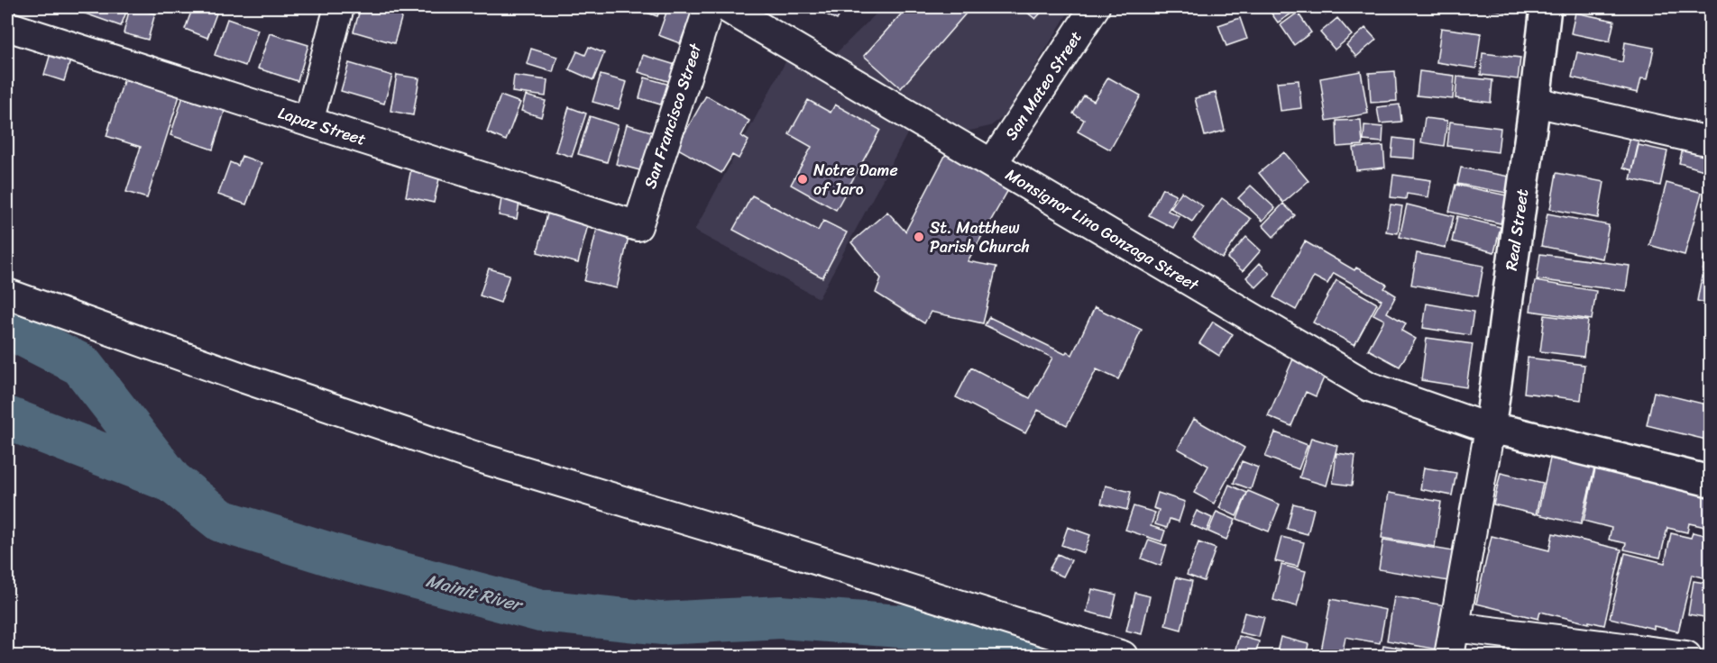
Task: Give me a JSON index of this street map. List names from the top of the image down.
{
  "streets": {
    "main road": ["Real Street"],
    "street": [
      "San Mateo Street",
      "San Francisco Street",
      "Lapaz Street",
      "Monsignor Lino Gonzaga Street"
    ]
  },
  "crossings": [
    ["San Mateo Street", "Monsignor Lino Gonzaga Street"],
    ["San Francisco Street", "Lapaz Street"],
    ["Monsignor Lino Gonzaga Street", "Real Street"]
  ],
  "water": ["Mainit River"],
  "places": ["Notre Dame of Jaro", "St. Matthew Parish Church"]
}
